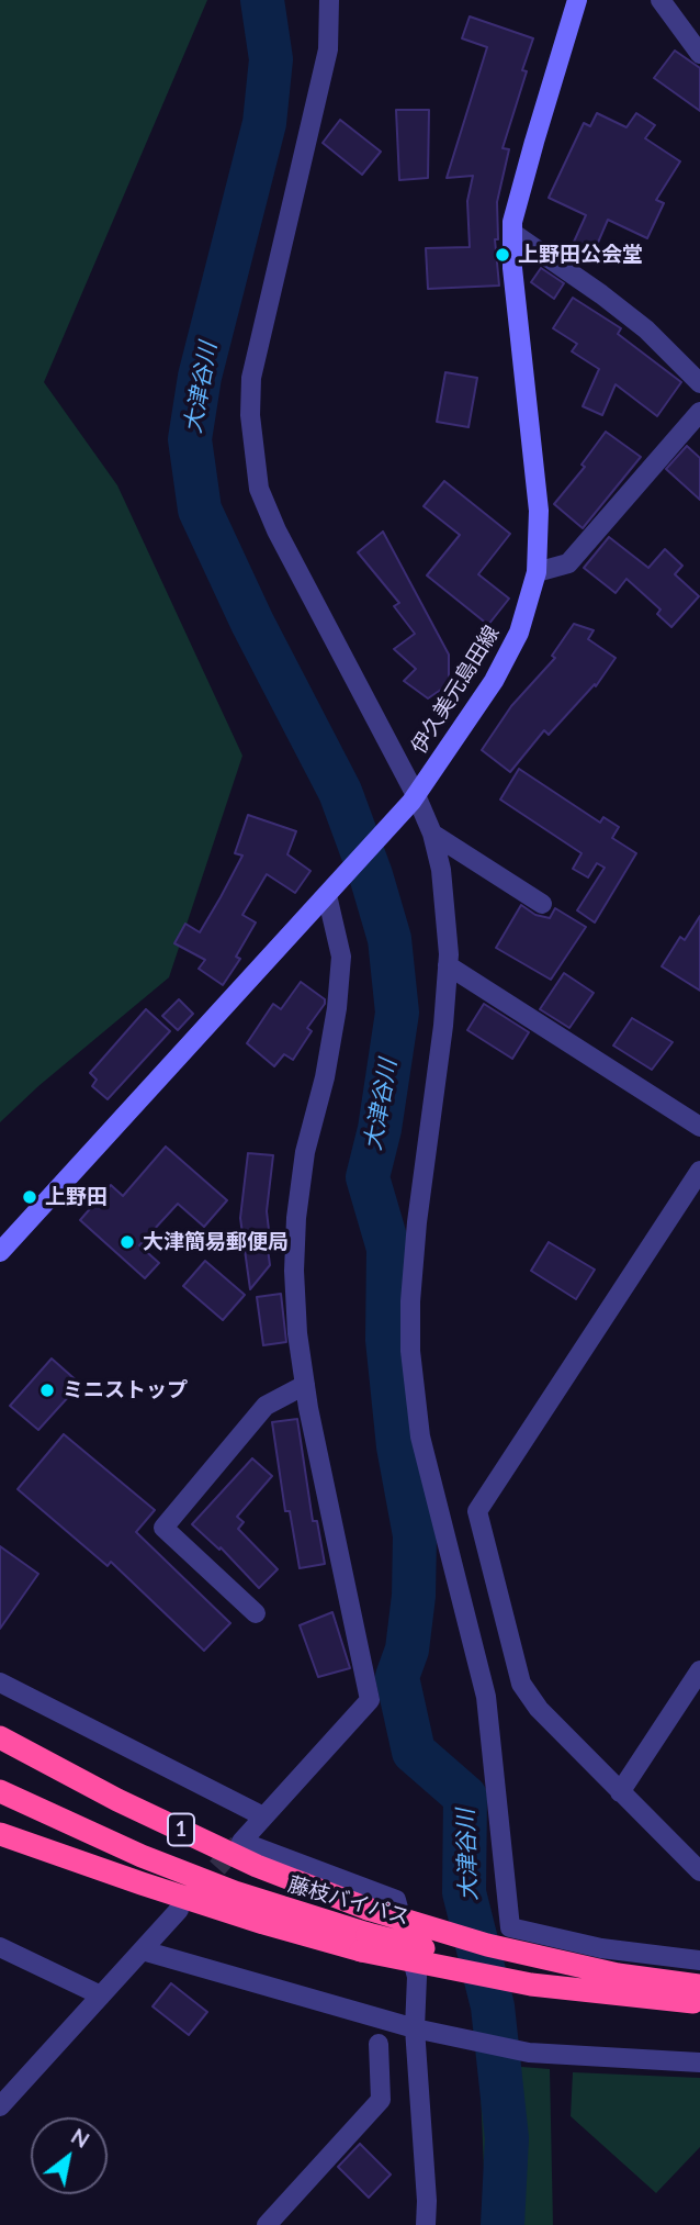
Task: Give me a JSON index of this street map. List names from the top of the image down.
{
  "streets": {
    "highway": ["1", "藤枝バイパス"],
    "main road": ["伊久美元島田線"]
  },
  "crossings": [
    ["1", "藤枝バイパス"]
  ],
  "water": ["大津谷川"],
  "places": [
    "上野田公会堂",
    "上野田",
    "大津簡易郵便局",
    "ミニストップ"
  ],
  "north": "top right"
}
